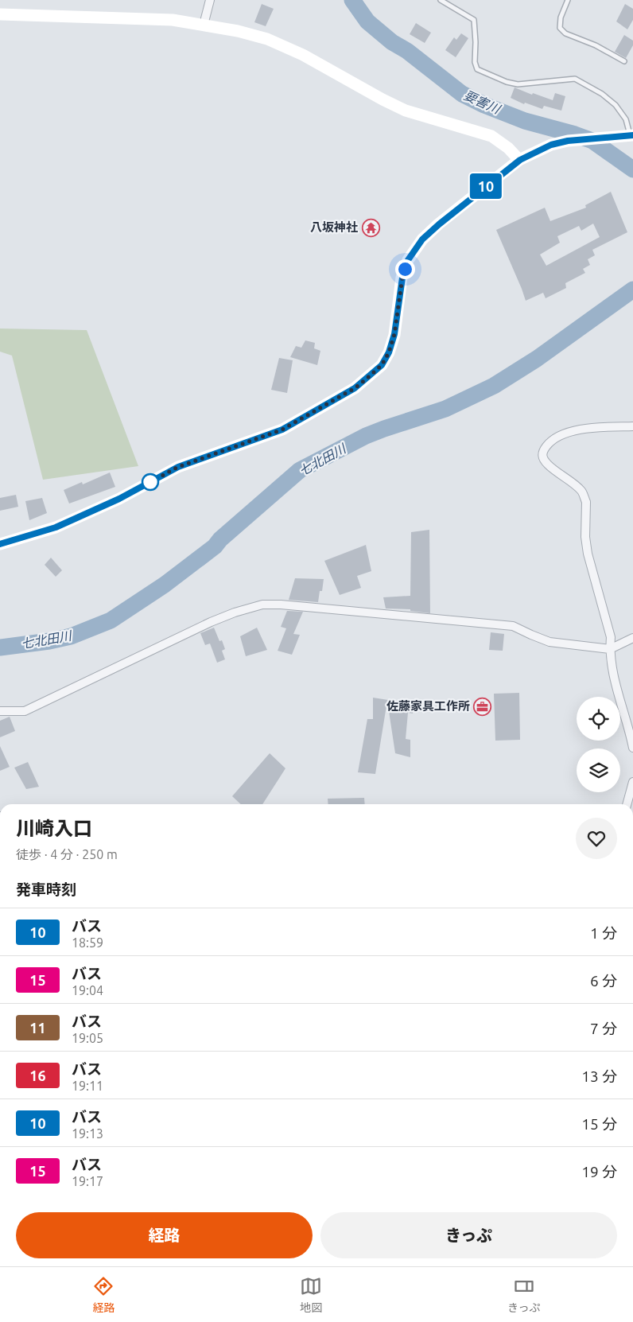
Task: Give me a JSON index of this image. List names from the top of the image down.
{
  "water": ["要害川", "七北田川"],
  "places": {
    "temple": ["八坂神社"],
    "office": ["佐藤家具工作所"]
  },
  "lines": ["bus line 10"],
  "page": {
    "on_map": "10",
    "heading": [
      ["川崎入口", "徒歩 · 4 分 · 250 m"],
      "発車時刻"
    ],
    "list": [
      {
        "mark": "10",
        "name": "バス",
        "note": "18:59",
        "value": "1 分"
      },
      {
        "mark": "15",
        "name": "バス",
        "note": "19:04",
        "value": "6 分"
      },
      {
        "mark": "11",
        "name": "バス",
        "note": "19:05",
        "value": "7 分"
      },
      {
        "mark": "16",
        "name": "バス",
        "note": "19:11",
        "value": "13 分"
      },
      {
        "mark": "10",
        "name": "バス",
        "note": "19:13",
        "value": "15 分"
      },
      {
        "mark": "15",
        "name": "バス",
        "note": "19:17",
        "value": "19 分"
      }
    ],
    "buttons": ["経路", "きっぷ"],
    "tabs": ["経路", "地図", "きっぷ"]
  }
}
